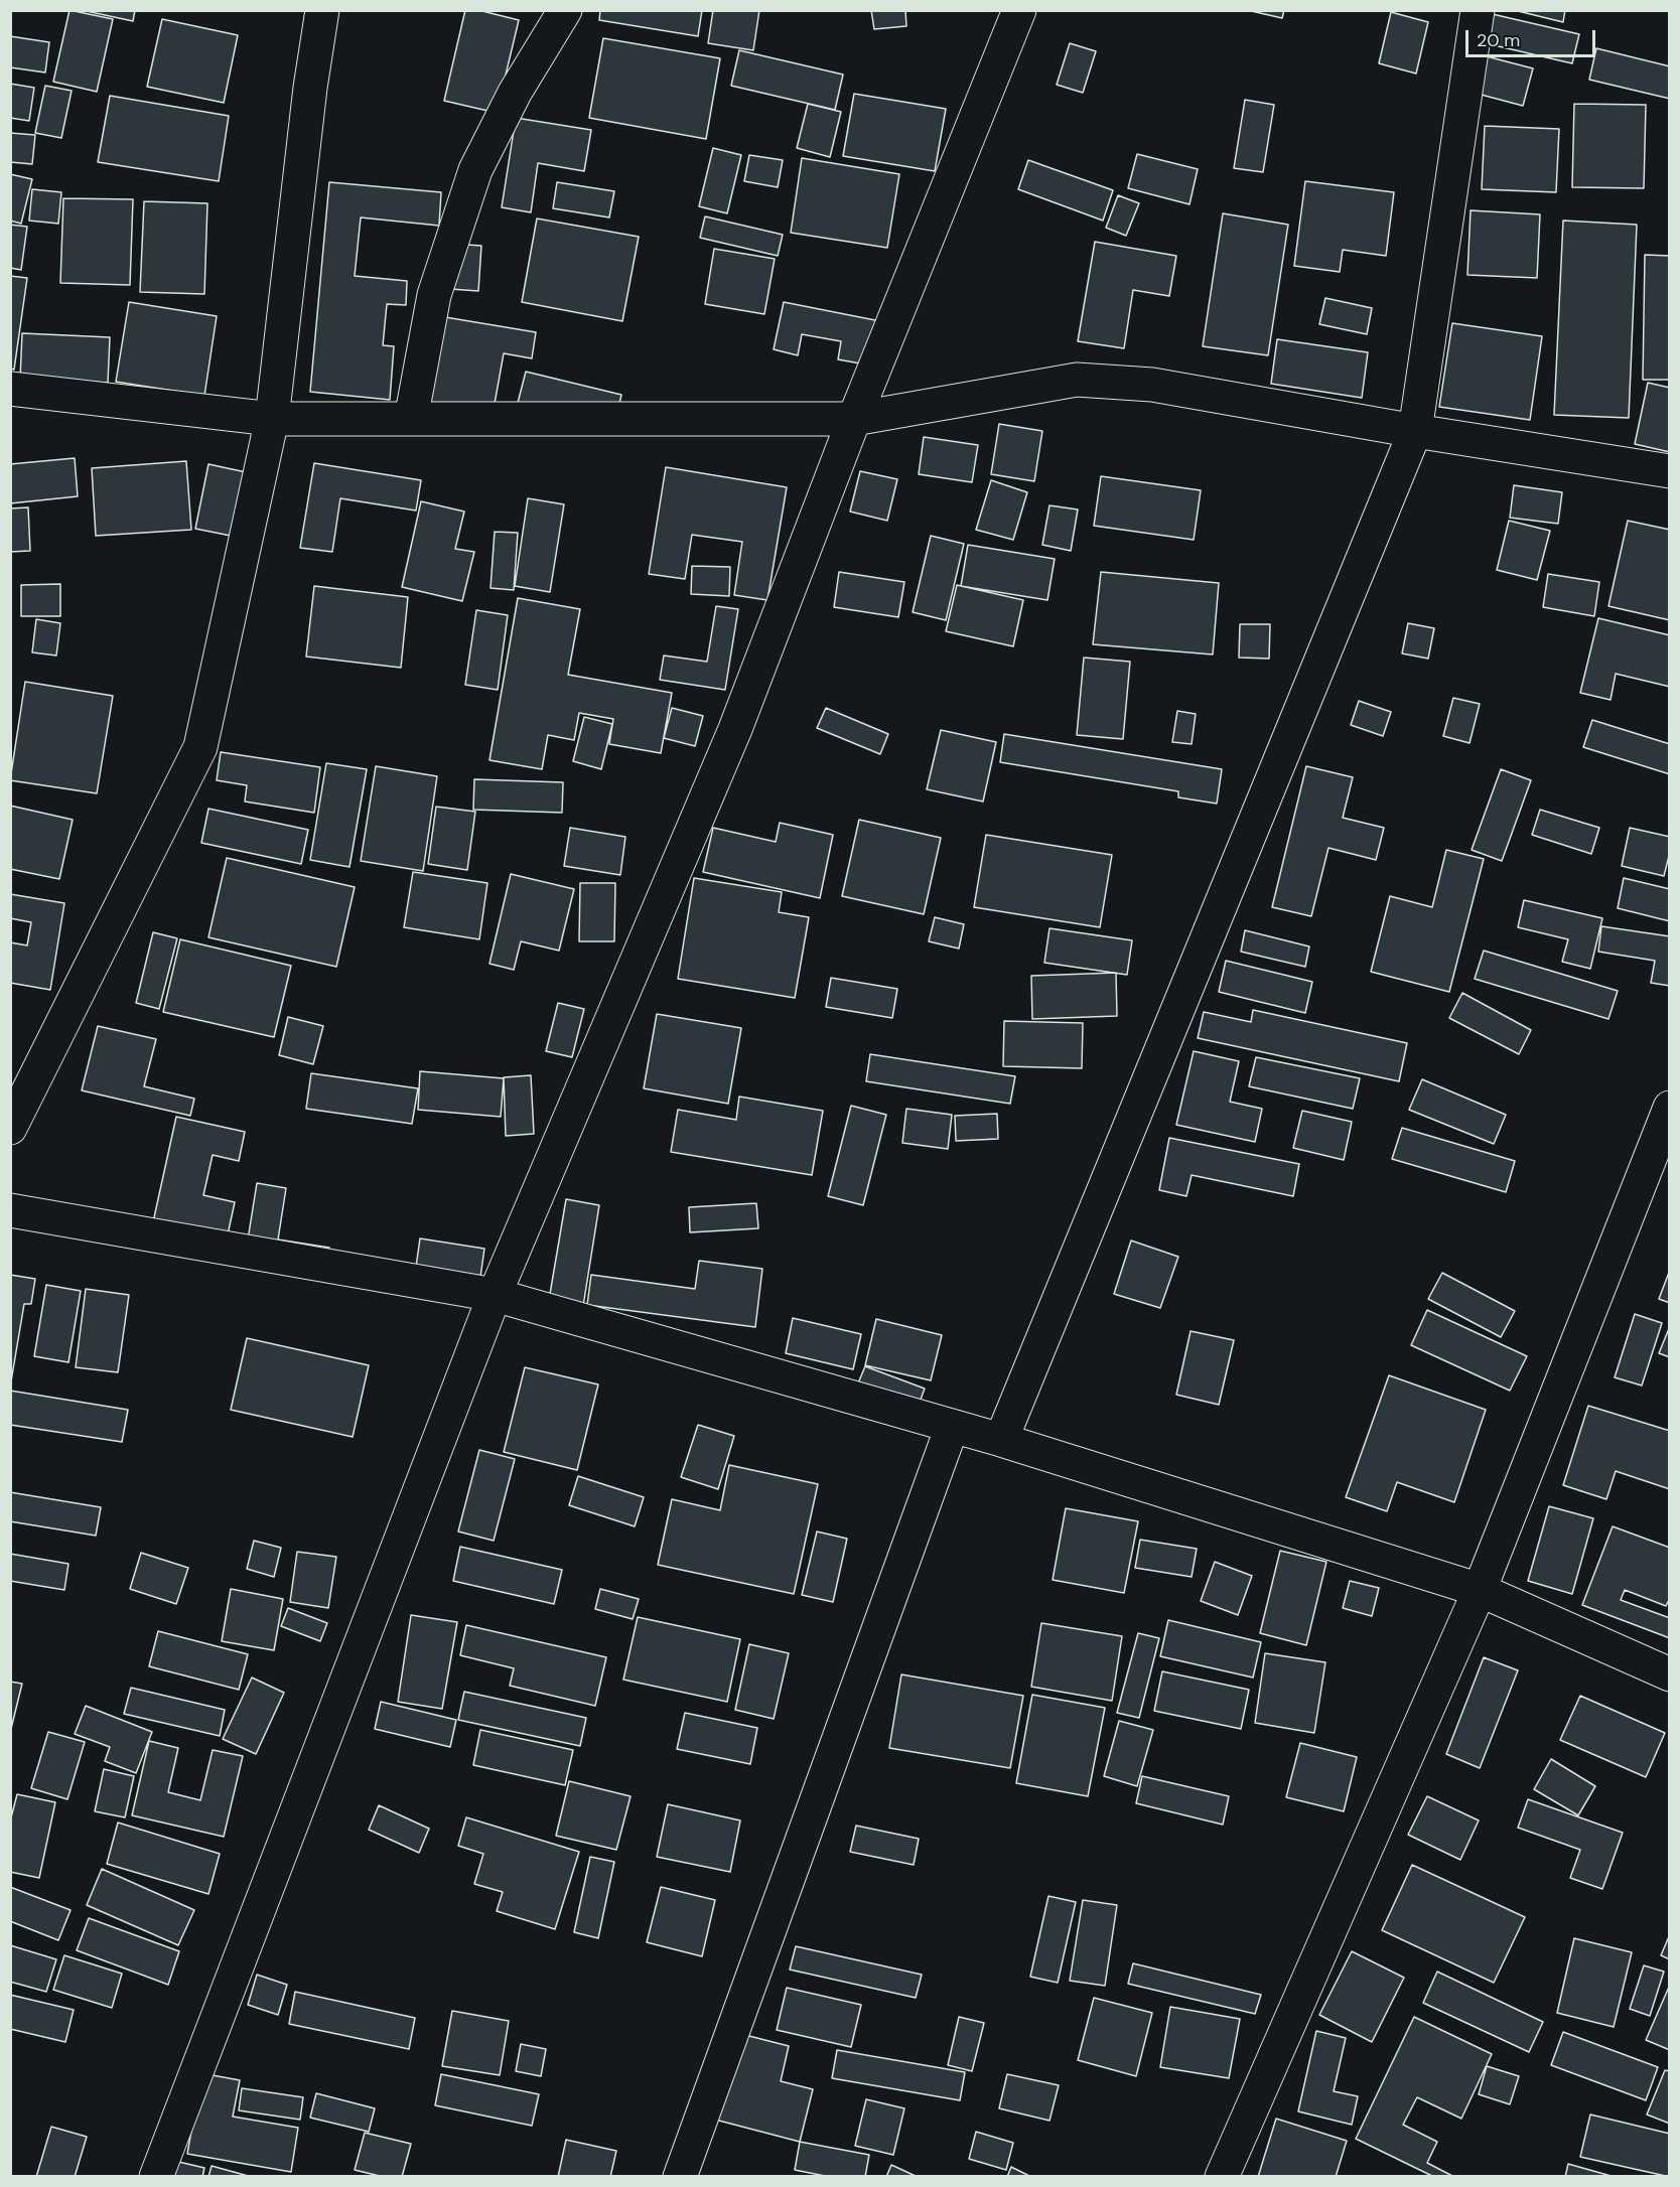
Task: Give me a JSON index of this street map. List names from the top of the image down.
{
  "scale_bar": "20 m"
}
